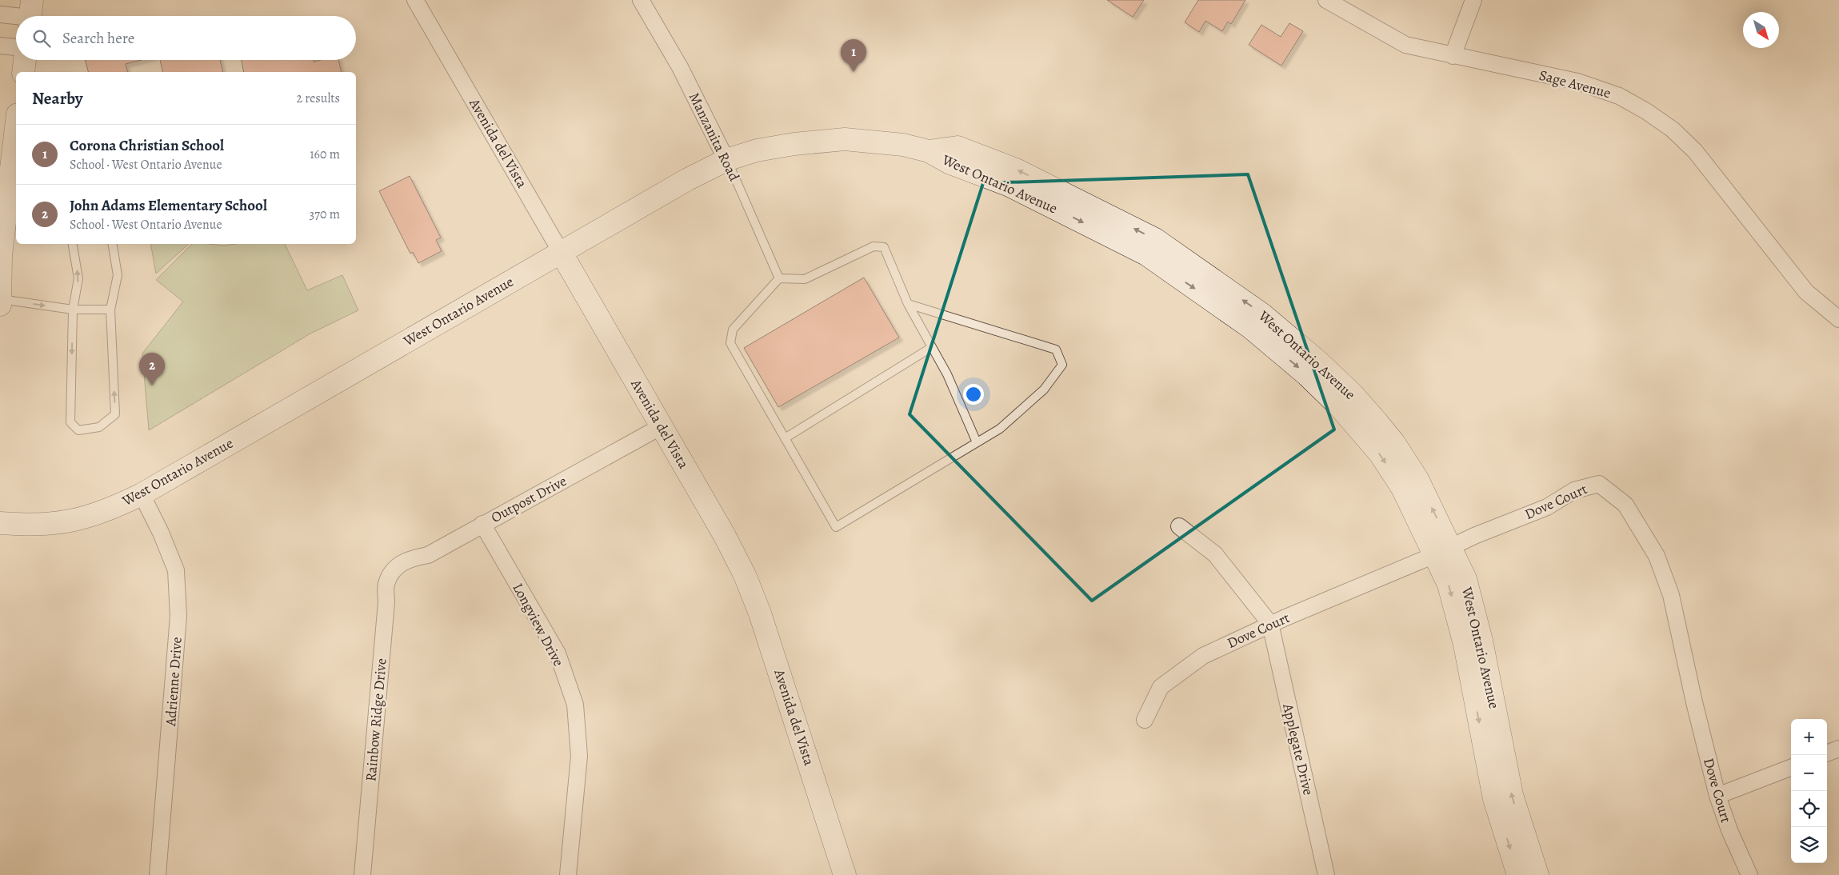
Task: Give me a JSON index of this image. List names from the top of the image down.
{
  "streets": {
    "main road": ["Avenida del Vista", "West Ontario Avenue"],
    "street": [
      "Sage Avenue",
      "Manzanita Road",
      "Outpost Drive",
      "Dove Court",
      "Longview Drive",
      "Adrienne Drive",
      "Rainbow Ridge Drive",
      "Applegate Drive"
    ]
  },
  "crossings": [
    ["Manzanita Road", "West Ontario Avenue"],
    ["Avenida del Vista", "West Ontario Avenue"],
    ["Avenida del Vista", "Outpost Drive"],
    ["West Ontario Avenue", "Dove Court"],
    ["West Ontario Avenue", "Adrienne Drive"],
    ["Outpost Drive", "Longview Drive"],
    ["Outpost Drive", "Rainbow Ridge Drive"],
    ["Dove Court", "Applegate Drive"]
  ],
  "north": "bottom right",
  "page": {
    "search": "Search here",
    "pins": ["1", "2"],
    "heading": ["Nearby", "2 results"],
    "list": [
      {
        "mark": "1",
        "name": "Corona Christian School",
        "note": "School · West Ontario Avenue",
        "value": "160 m"
      },
      {
        "mark": "2",
        "name": "John Adams Elementary School",
        "note": "School · West Ontario Avenue",
        "value": "370 m"
      }
    ],
    "map_buttons": ["+", "−"]
  }
}
